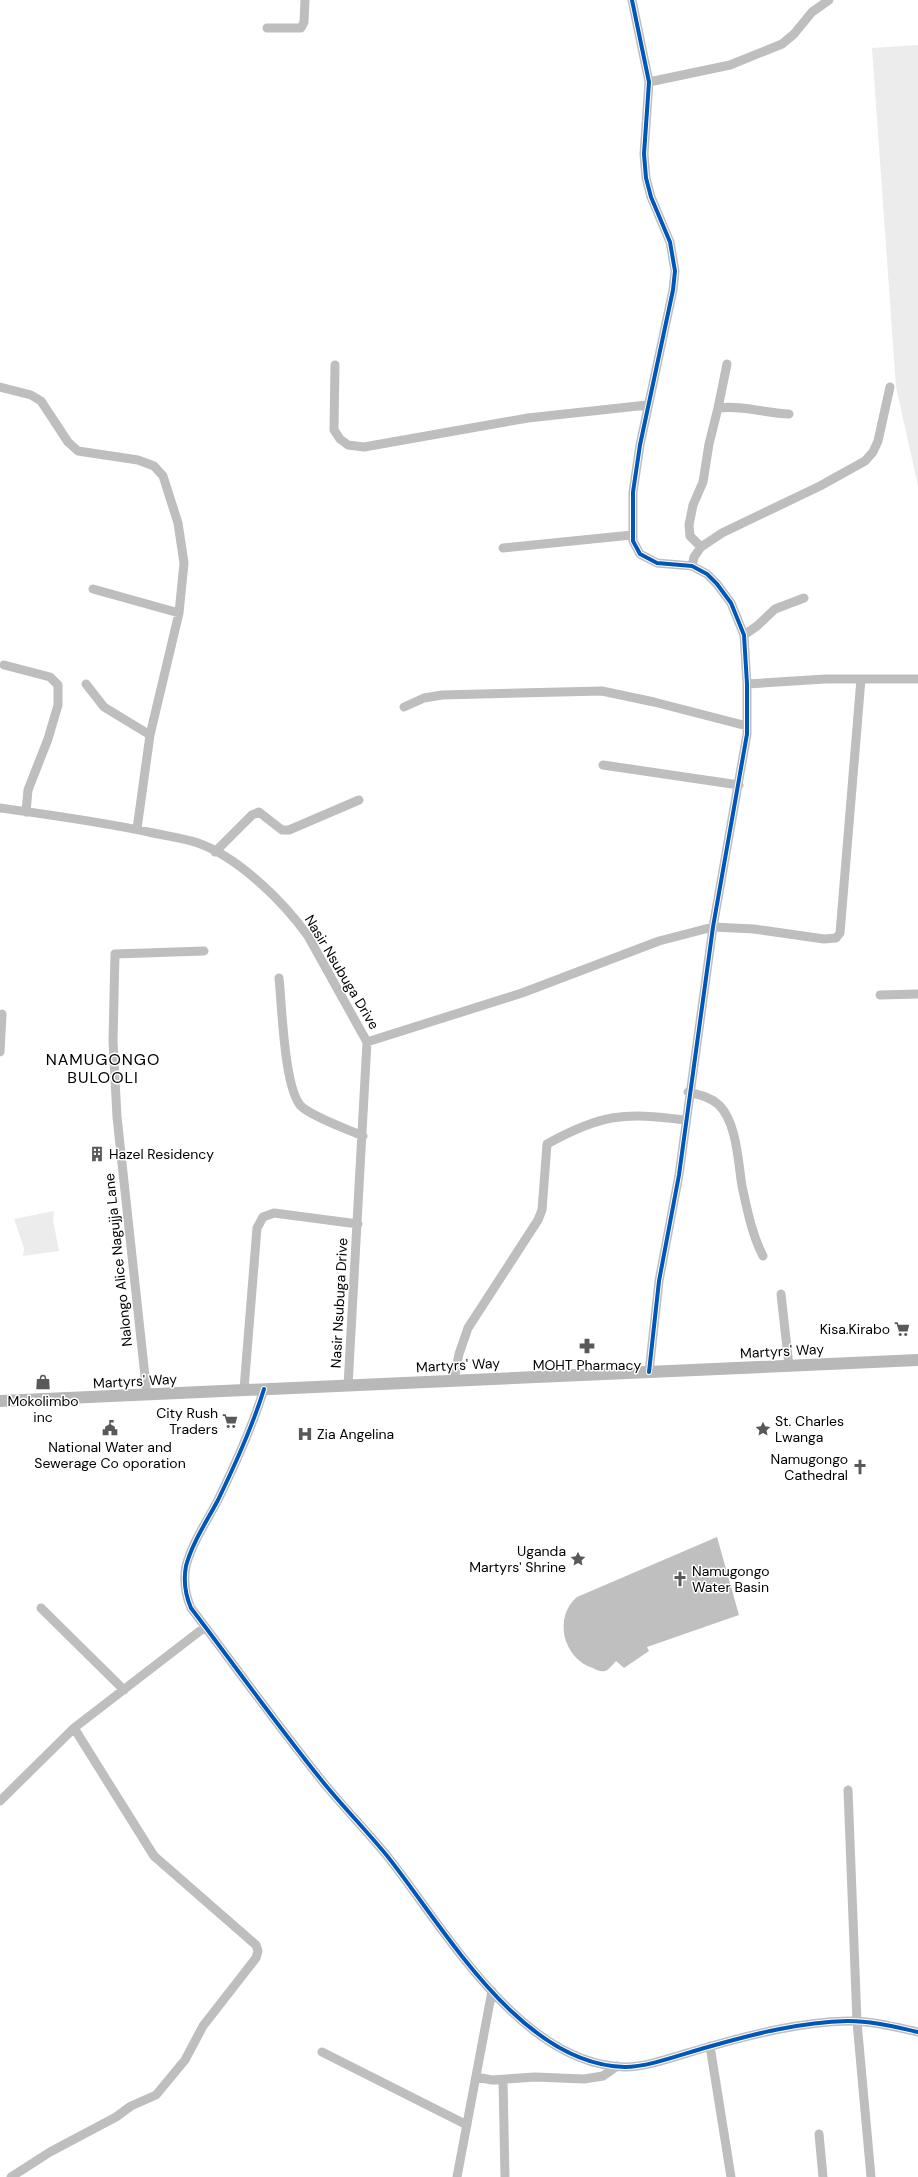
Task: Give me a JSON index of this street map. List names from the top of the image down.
{
  "streets": {
    "main road": ["Martyrs' Way"],
    "street": ["Nasir Nsubuga Drive", "Nalongo Alice Nagujja Lane"]
  },
  "crossings": [
    ["Nasir Nsubuga Drive", "Martyrs' Way"],
    ["Nalongo Alice Nagujja Lane", "Martyrs' Way"]
  ],
  "districts": ["NAMUGONGO BULOOLI"],
  "places": {
    "building": ["Hazel Residency"],
    "supermarket": ["Kisa.Kirabo", "City Rush Traders"],
    "pharmacy": ["MOHT Pharmacy"],
    "shop": ["Mokolimbo inc"],
    "public building": ["National Water and Sewerage Co oporation"],
    "place": ["St. Charles Lwanga", "Uganda Martyrs' Shrine"],
    "hospital": ["Zia Angelina"],
    "church": ["Namugongo Cathedral", "Namugongo Water Basin"]
  }
}
